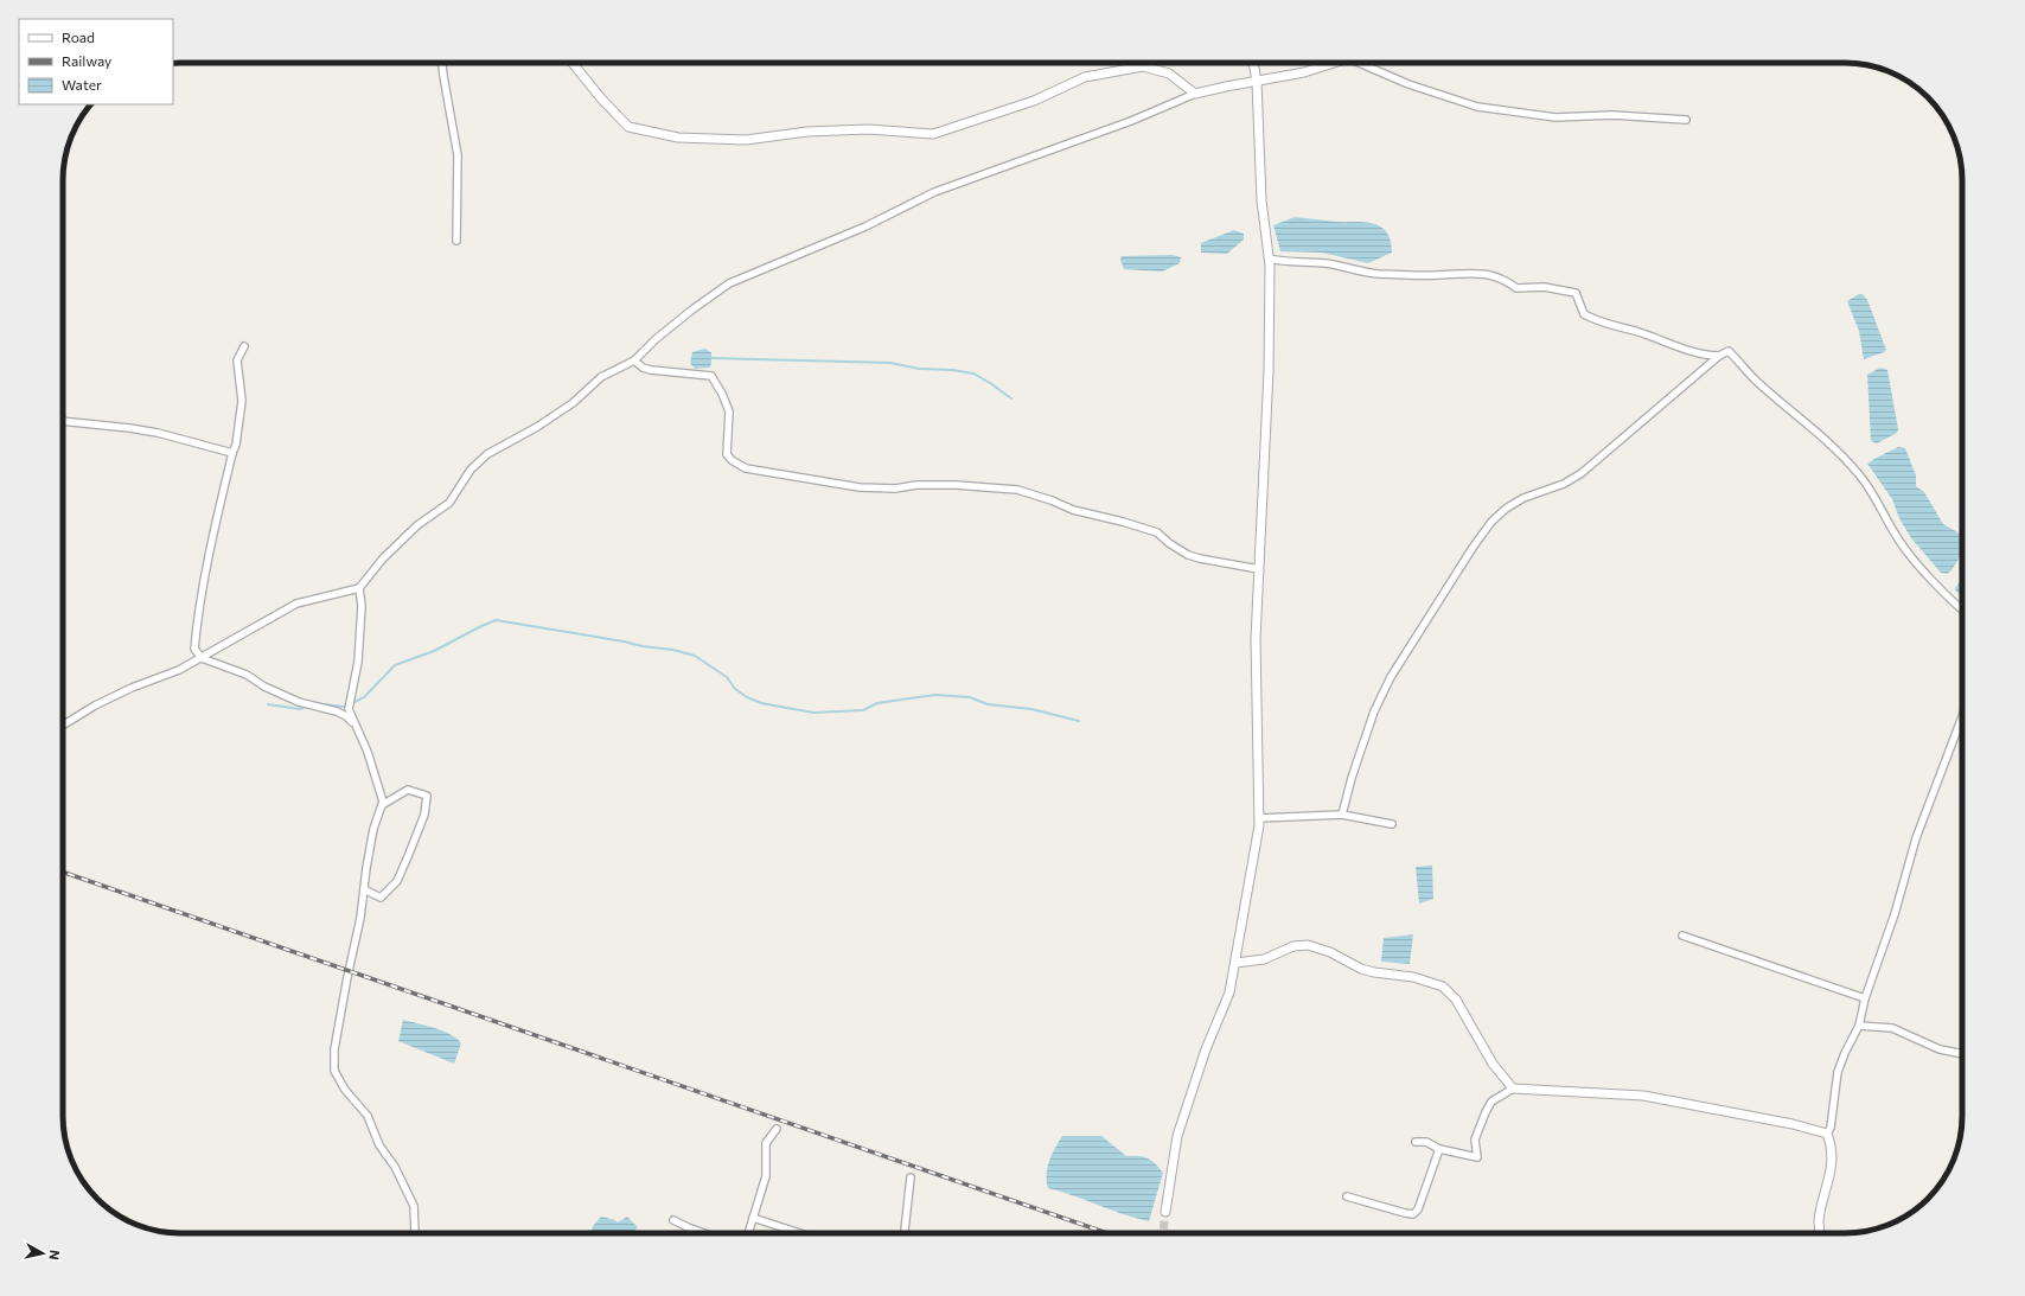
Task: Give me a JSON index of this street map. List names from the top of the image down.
{
  "legend": ["Road", "Railway", "Water"],
  "north": "right"
}
